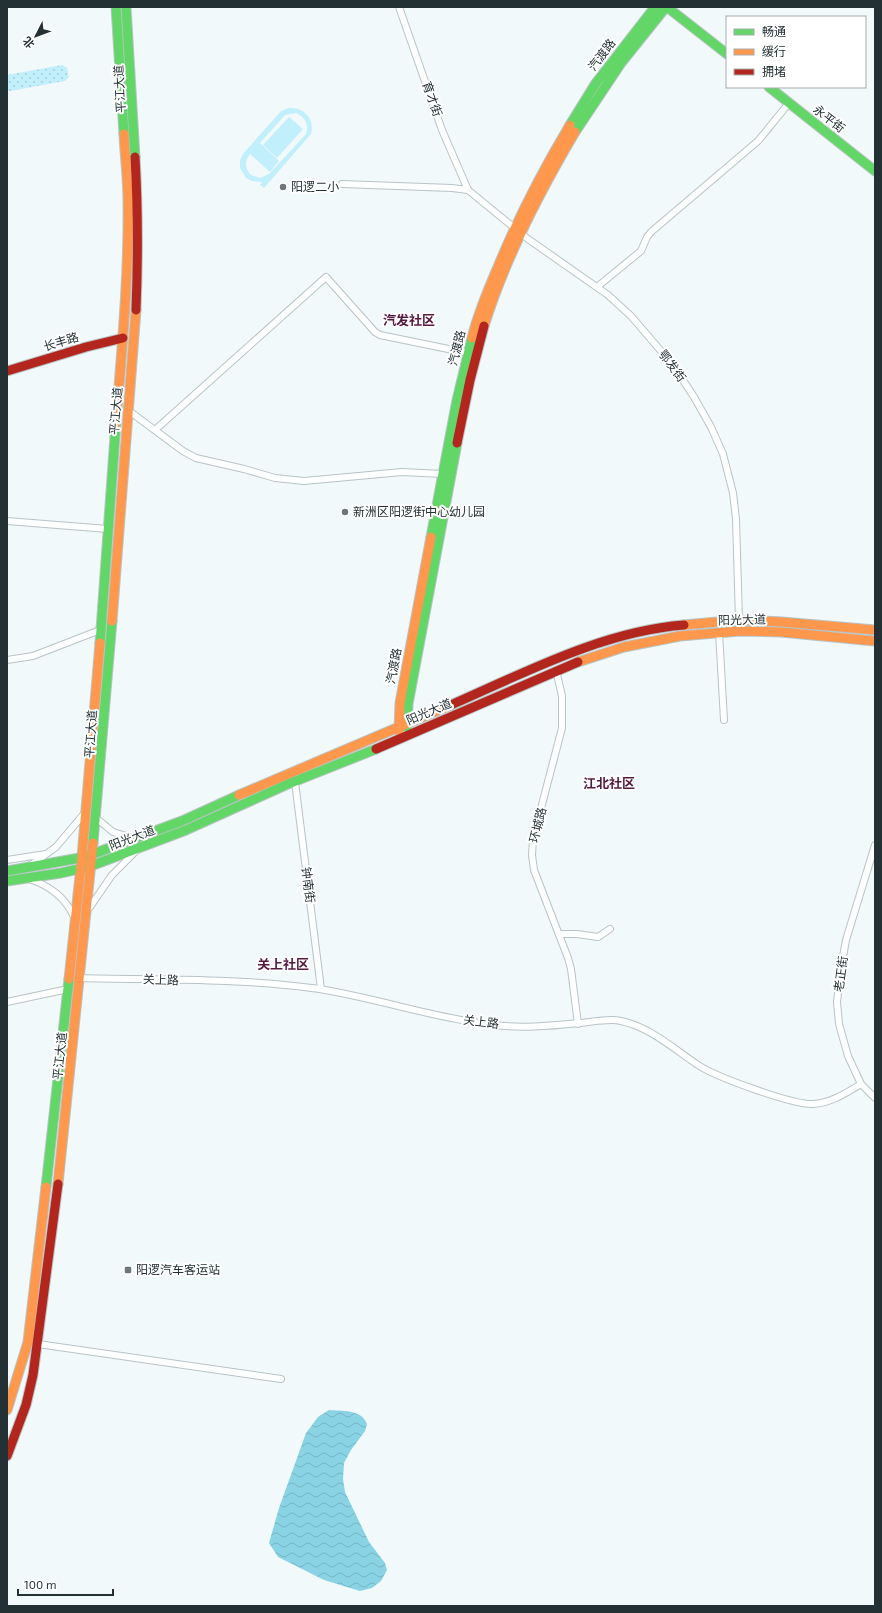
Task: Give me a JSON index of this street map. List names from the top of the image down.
{
  "streets": {
    "main road": [
      "汽渡路",
      "平江大道",
      "永平街",
      "长丰路",
      "阳光大道"
    ],
    "street": [
      "育才街",
      "鄂发街",
      "环城路",
      "钟南街",
      "老正街",
      "关上路"
    ]
  },
  "crossings": [
    ["汽渡路", "鄂发街"],
    ["汽渡路", "阳光大道"],
    ["平江大道", "长丰路"],
    ["平江大道", "阳光大道"],
    ["平江大道", "关上路"],
    ["育才街", "鄂发街"],
    ["鄂发街", "阳光大道"],
    ["阳光大道", "环城路"],
    ["阳光大道", "钟南街"],
    ["环城路", "关上路"],
    ["钟南街", "关上路"],
    ["老正街", "关上路"]
  ],
  "districts": ["汽发社区", "江北社区", "关上社区"],
  "places": {
    "other": ["阳逻二小", "新洲区阳逻街中心幼儿园"],
    "transit": ["阳逻汽车客运站"]
  },
  "legend": ["畅通", "缓行", "拥堵"],
  "scale_bar": "100 m",
  "north": "bottom left"
}
